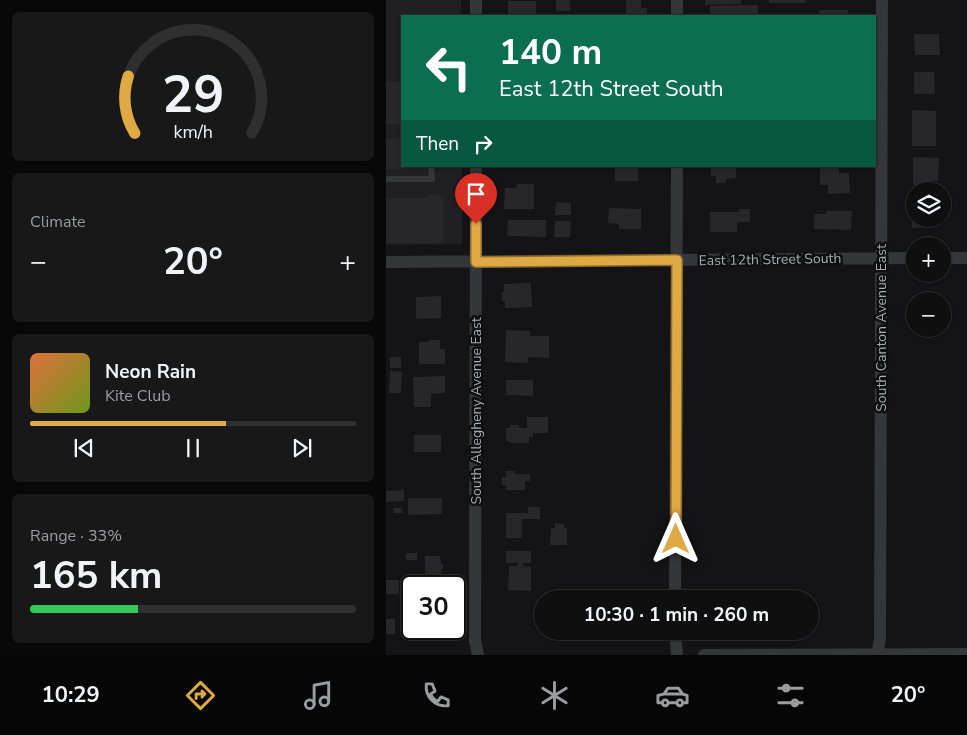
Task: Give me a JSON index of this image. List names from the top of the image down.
{
  "streets": {
    "street": ["East 12th Street South", "South Canton Avenue East", "South Allegheny Avenue East"]
  },
  "crossings": [
    ["East 12th Street South", "South Canton Avenue East"],
    ["East 12th Street South", "South Allegheny Avenue East"]
  ],
  "page": {
    "turn": ["140 m", "East 12th Street South"],
    "then": "Then",
    "tile": [
      "Climate",
      ["Range · 33%", "165 km"]
    ],
    "map_buttons": ["+", "−"],
    "heat": ["−", "20°", "+"],
    "song": ["Neon Rain", "Kite Club"],
    "limit": "30",
    "trip": "10:30 · 1 min · 260 m",
    "tabs": ["10:29", "20°"],
    "gauge": ["29", "km/h"]
  }
}
